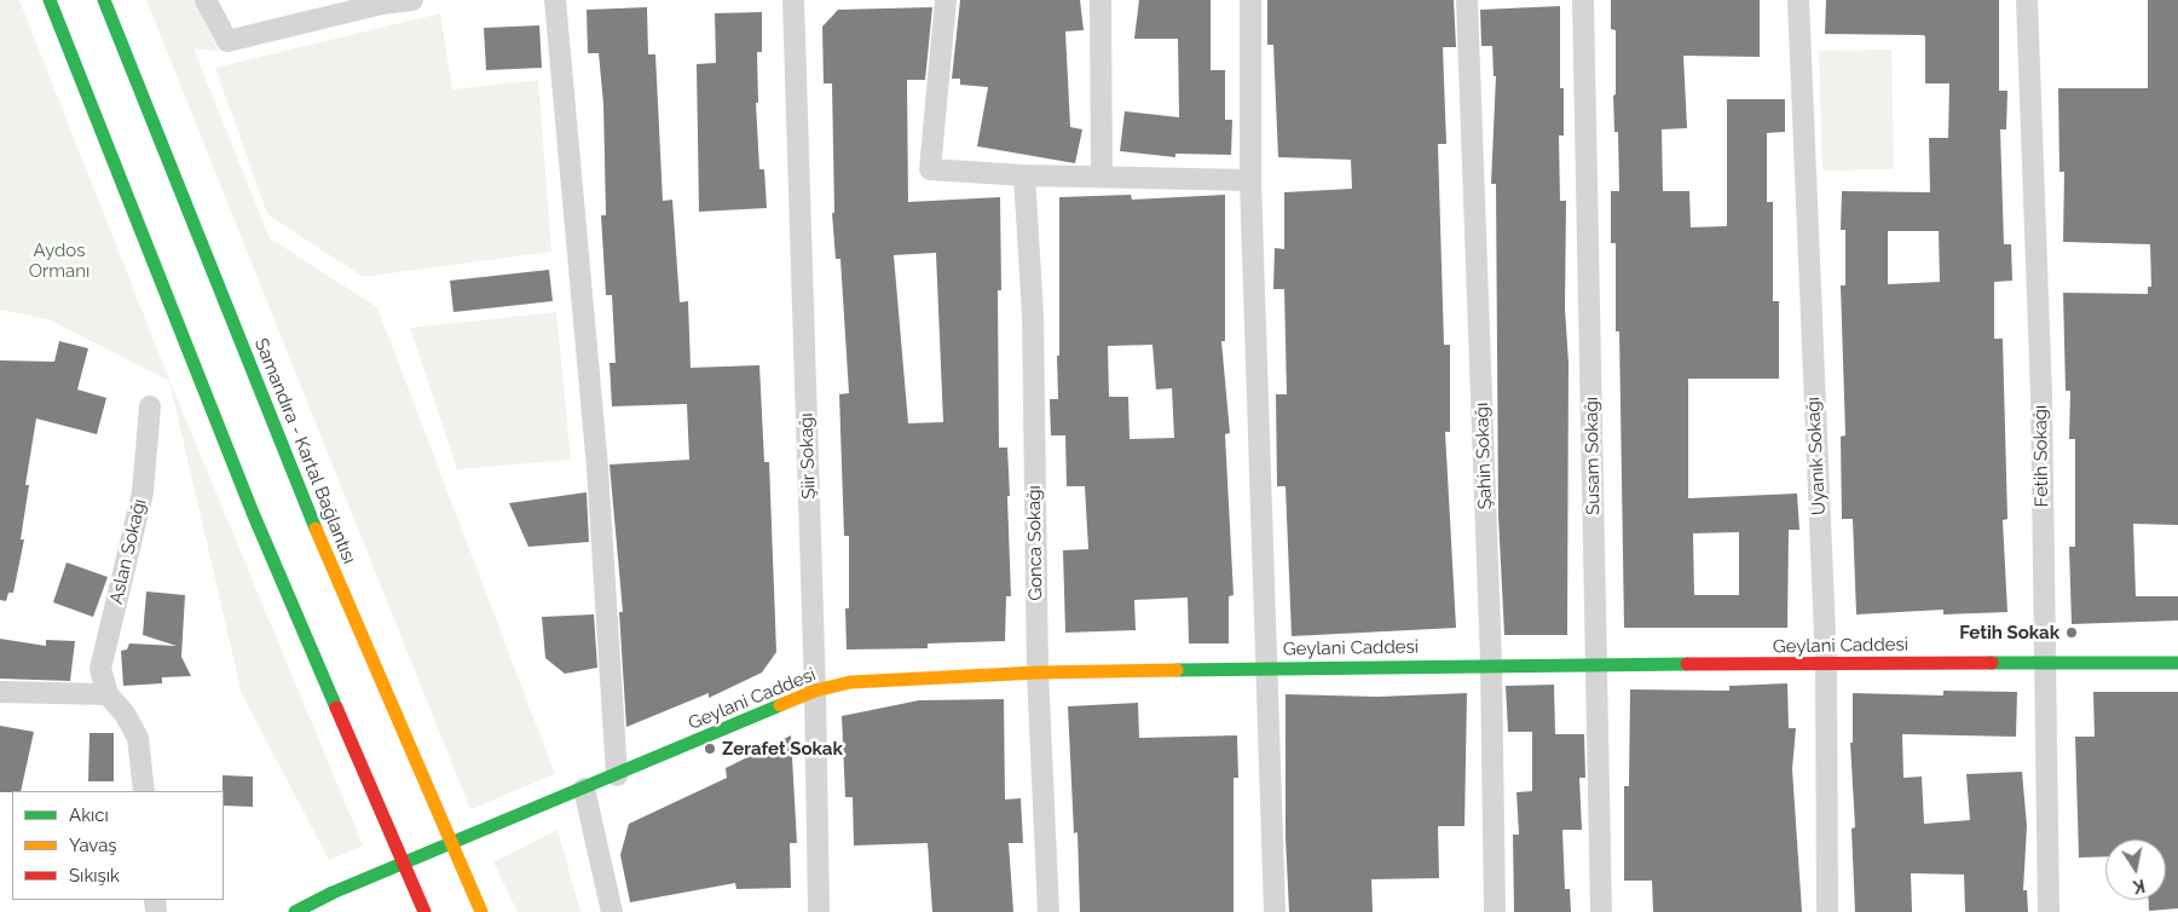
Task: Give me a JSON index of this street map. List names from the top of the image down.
{
  "streets": {
    "main road": ["Samandıra - Kartal Bağlantısı", "Geylani Caddesi"],
    "street": [
      "Şiir Sokağı",
      "Şahin Sokağı",
      "Susam Sokağı",
      "Uyanık Sokağı",
      "Fetih Sokağı",
      "Gonca Sokağı",
      "Aslan Sokağı"
    ]
  },
  "crossings": [
    ["Şiir Sokağı", "Geylani Caddesi"],
    ["Şahin Sokağı", "Geylani Caddesi"],
    ["Susam Sokağı", "Geylani Caddesi"],
    ["Uyanık Sokağı", "Geylani Caddesi"],
    ["Fetih Sokağı", "Geylani Caddesi"],
    ["Gonca Sokağı", "Geylani Caddesi"]
  ],
  "parks": ["Aydos Ormanı"],
  "places": ["Fetih Sokak", "Zerafet Sokak"],
  "legend": ["Akıcı", "Yavaş", "Sıkışık"],
  "north": "bottom"
}
